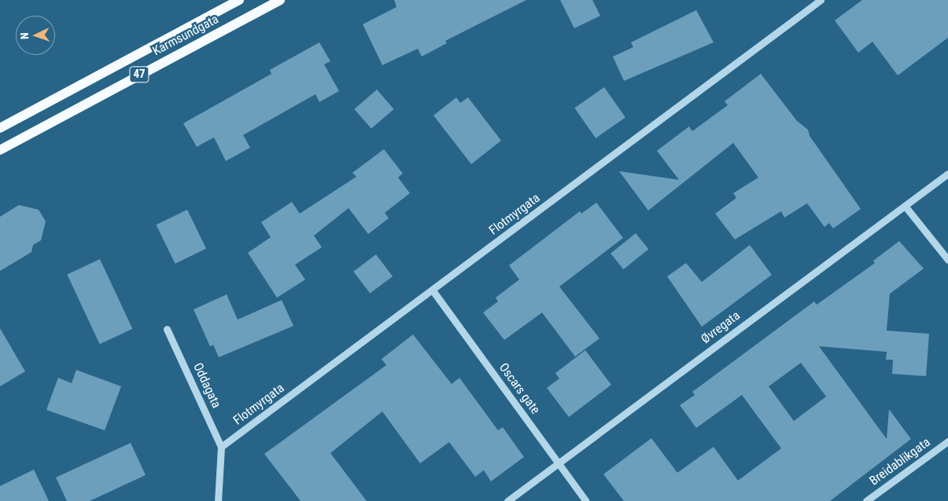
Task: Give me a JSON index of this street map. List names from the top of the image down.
{
  "streets": {
    "main road": ["Karmsundgata", "47"],
    "street": [
      "Flotmyrgata",
      "Øvregata",
      "Oddagata",
      "Oscars gate",
      "Breidablikgata"
    ]
  },
  "crossings": [
    ["Flotmyrgata", "Oddagata"],
    ["Flotmyrgata", "Oscars gate"],
    ["Øvregata", "Oscars gate"]
  ],
  "north": "left"
}
